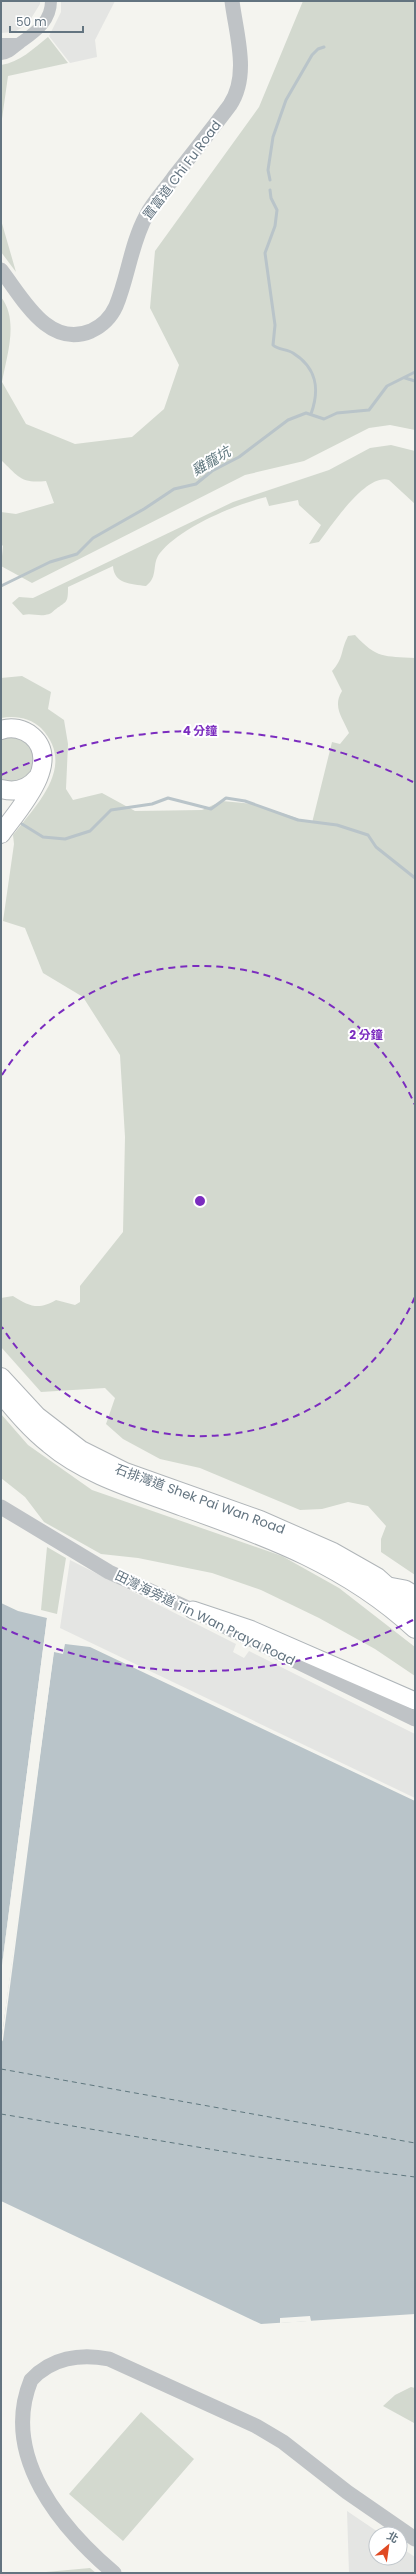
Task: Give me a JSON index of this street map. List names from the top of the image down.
{
  "streets": {
    "main road": ["石排灣道 Shek Pai Wan Road"],
    "street": ["置富道 Chi Fu Road", "田灣海旁道 Tin Wan Praya Road"]
  },
  "water": ["雞籠坑"],
  "scale_bar": "50 m",
  "north": "top right",
  "rings": ["4 分鐘", "2 分鐘"]
}
